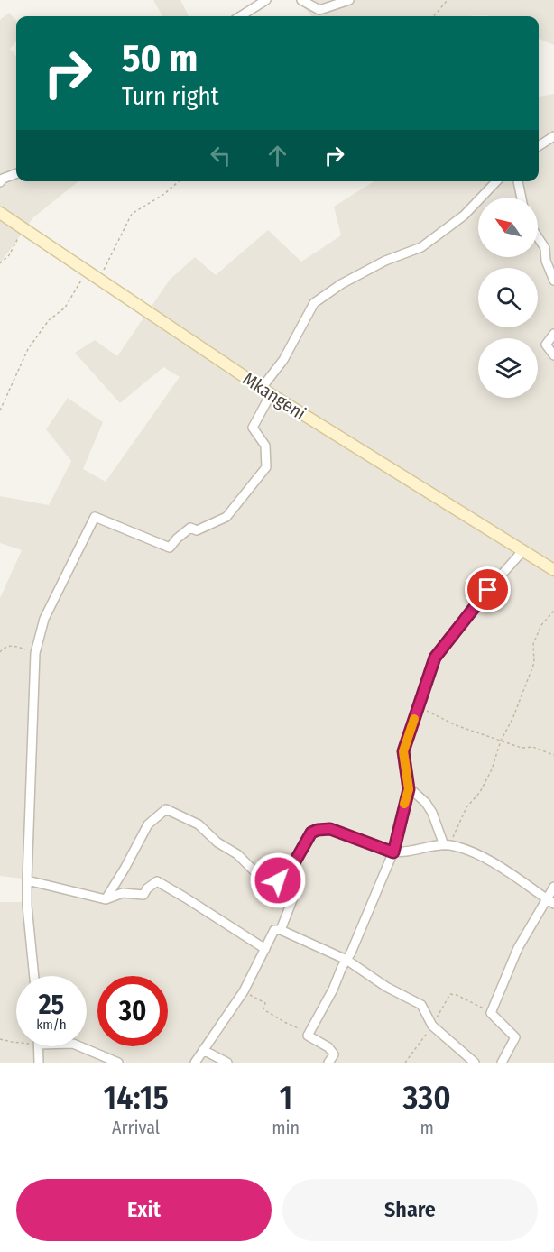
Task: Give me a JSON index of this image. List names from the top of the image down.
{
  "streets": {
    "street": ["Mkangeni"]
  },
  "north": "top left",
  "page": {
    "turn": ["50 m", "Turn right"],
    "speed": "25 km/h",
    "limit": "30",
    "eta": [
      "14:15",
      "Arrival",
      "1",
      "min",
      "330",
      "m"
    ],
    "buttons": ["Exit", "Share"]
  }
}
